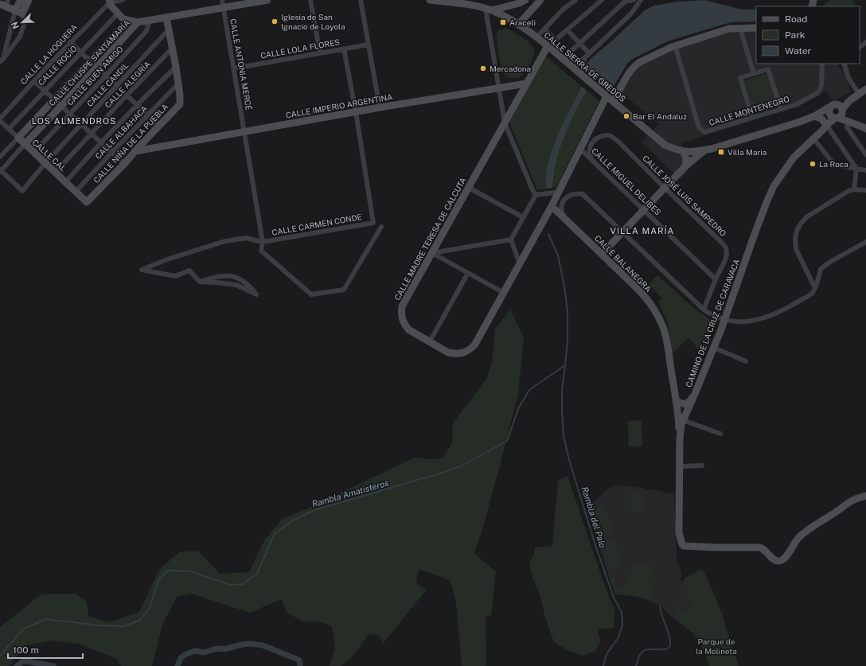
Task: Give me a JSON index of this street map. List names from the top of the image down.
{
  "streets": {
    "street": [
      "CALLE LOLA FLORES",
      "CALLE LA HOGUERA",
      "CALLE CHUSPE SANTAMARÍA",
      "CALLE ANTONIA MERCÉ",
      "CALLE ROCÍO",
      "CALLE SIERRA DE GREDOS",
      "CALLE BUEN AMIGO",
      "CALLE CANDIL",
      "CALLE ALEGRÍA",
      "CALLE IMPERIO ARGENTINA",
      "CALLE MONTENEGRO",
      "CALLE ALBAHACA",
      "CALLE NIÑA DE LA PUEBLA",
      "CALLE CAL",
      "CALLE MIGUEL DELIBES",
      "CALLE JOSÉ LUIS SAMPEDRO",
      "CALLE CARMEN CONDE",
      "CALLE MADRE TERESA DE CALCUTA",
      "CALLE BALANEGRA",
      "CAMINO DE LA CRUZ DE CARAVACA"
    ]
  },
  "crossings": [
    ["CALLE LOLA FLORES", "CALLE ANTONIA MERCÉ"],
    ["CALLE CHUSPE SANTAMARÍA", "CALLE CANDIL"],
    ["CALLE CHUSPE SANTAMARÍA", "CALLE CAL"],
    ["CALLE ANTONIA MERCÉ", "CALLE IMPERIO ARGENTINA"],
    ["CALLE ANTONIA MERCÉ", "CALLE CARMEN CONDE"],
    ["CALLE ROCÍO", "CALLE CAL"],
    ["CALLE SIERRA DE GREDOS", "CALLE MADRE TERESA DE CALCUTA"],
    ["CALLE SIERRA DE GREDOS", "CAMINO DE LA CRUZ DE CARAVACA"],
    ["CALLE BUEN AMIGO", "CALLE CAL"],
    ["CALLE CANDIL", "CALLE NIÑA DE LA PUEBLA"],
    ["CALLE CANDIL", "CALLE CAL"],
    ["CALLE ALEGRÍA", "CALLE NIÑA DE LA PUEBLA"],
    ["CALLE ALEGRÍA", "CALLE CAL"],
    ["CALLE IMPERIO ARGENTINA", "CALLE NIÑA DE LA PUEBLA"],
    ["CALLE IMPERIO ARGENTINA", "CALLE CARMEN CONDE"],
    ["CALLE IMPERIO ARGENTINA", "CALLE MADRE TERESA DE CALCUTA"],
    ["CALLE ALBAHACA", "CALLE NIÑA DE LA PUEBLA"],
    ["CALLE ALBAHACA", "CALLE CAL"],
    ["CALLE NIÑA DE LA PUEBLA", "CALLE CAL"],
    ["CALLE MIGUEL DELIBES", "CALLE JOSÉ LUIS SAMPEDRO"],
    ["CALLE MIGUEL DELIBES", "CALLE MADRE TERESA DE CALCUTA"],
    ["CALLE MADRE TERESA DE CALCUTA", "CALLE BALANEGRA"],
    ["CALLE BALANEGRA", "CAMINO DE LA CRUZ DE CARAVACA"]
  ],
  "districts": ["LOS ALMENDROS", "VILLA MARÍA"],
  "water": ["Rambla Amatisteros", "Rambla del Palo"],
  "parks": ["Parque de la Molineta"],
  "places": {
    "other": [
      "Iglesia de San Ignacio de Loyola",
      "Mercadona",
      "Bar El Andaluz",
      "La Roca"
    ],
    "transit": ["Araceli", "Villa Maria"]
  },
  "legend": ["Road", "Park", "Water"],
  "scale_bar": "100 m",
  "north": "bottom left"
}
